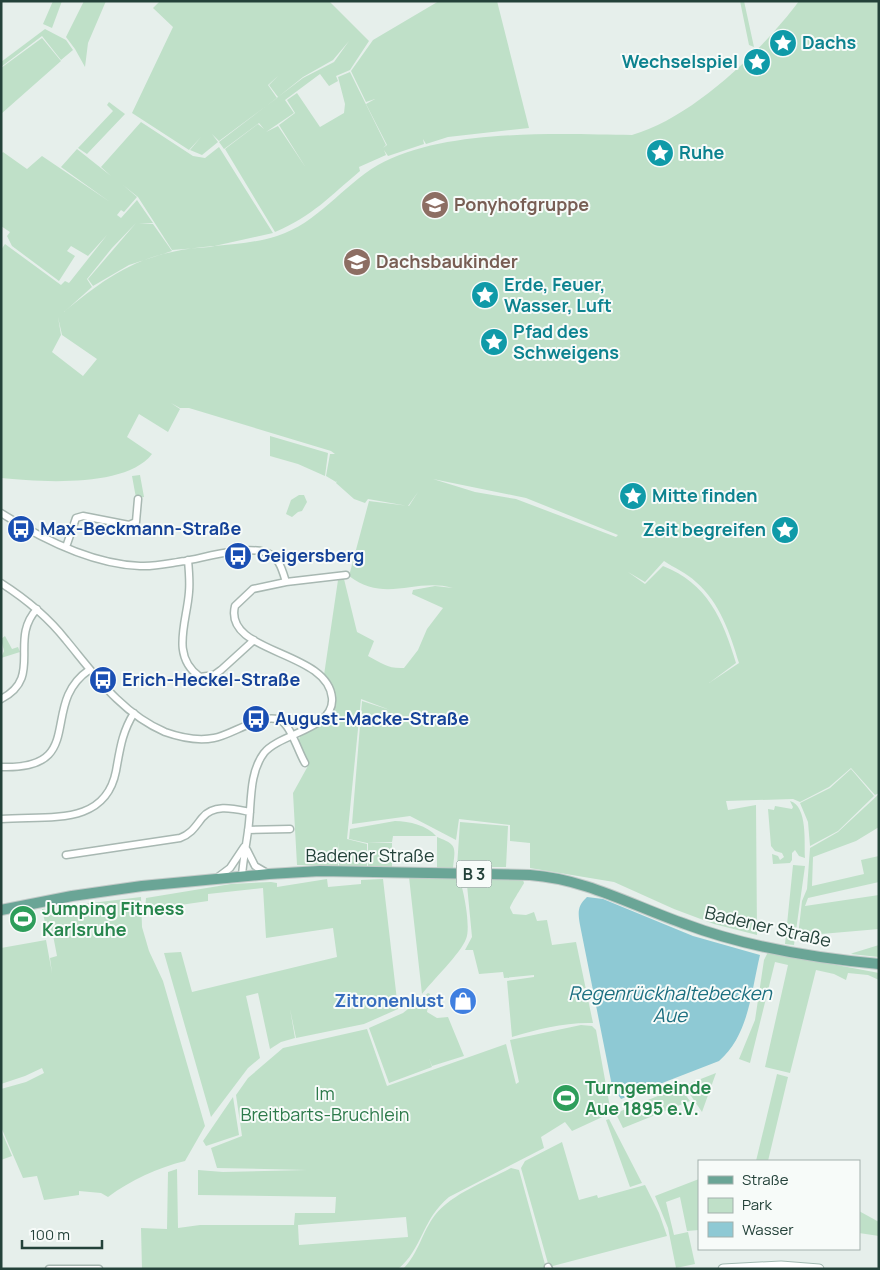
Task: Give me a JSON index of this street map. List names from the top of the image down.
{
  "streets": {
    "main road": ["Badener Straße", "B 3"]
  },
  "water": ["Regenrückhaltebecken Aue"],
  "parks": ["Im Breitbarts-Bruchlein"],
  "places": {
    "place": [
      "Dachs",
      "Wechselspiel",
      "Ruhe",
      "Erde, Feuer, Wasser, Luft",
      "Pfad des Schweigens",
      "Mitte finden",
      "Zeit begreifen"
    ],
    "school or university": ["Ponyhofgruppe", "Dachsbaukinder"],
    "bus stop": [
      "Max-Beckmann-Straße",
      "Geigersberg",
      "Erich-Heckel-Straße",
      "August-Macke-Straße"
    ],
    "sports": ["Jumping Fitness Karlsruhe", "Turngemeinde Aue 1895 e.V."],
    "shop": ["Zitronenlust"]
  },
  "legend": ["Straße", "Park", "Wasser"],
  "scale_bar": "100 m"
}
